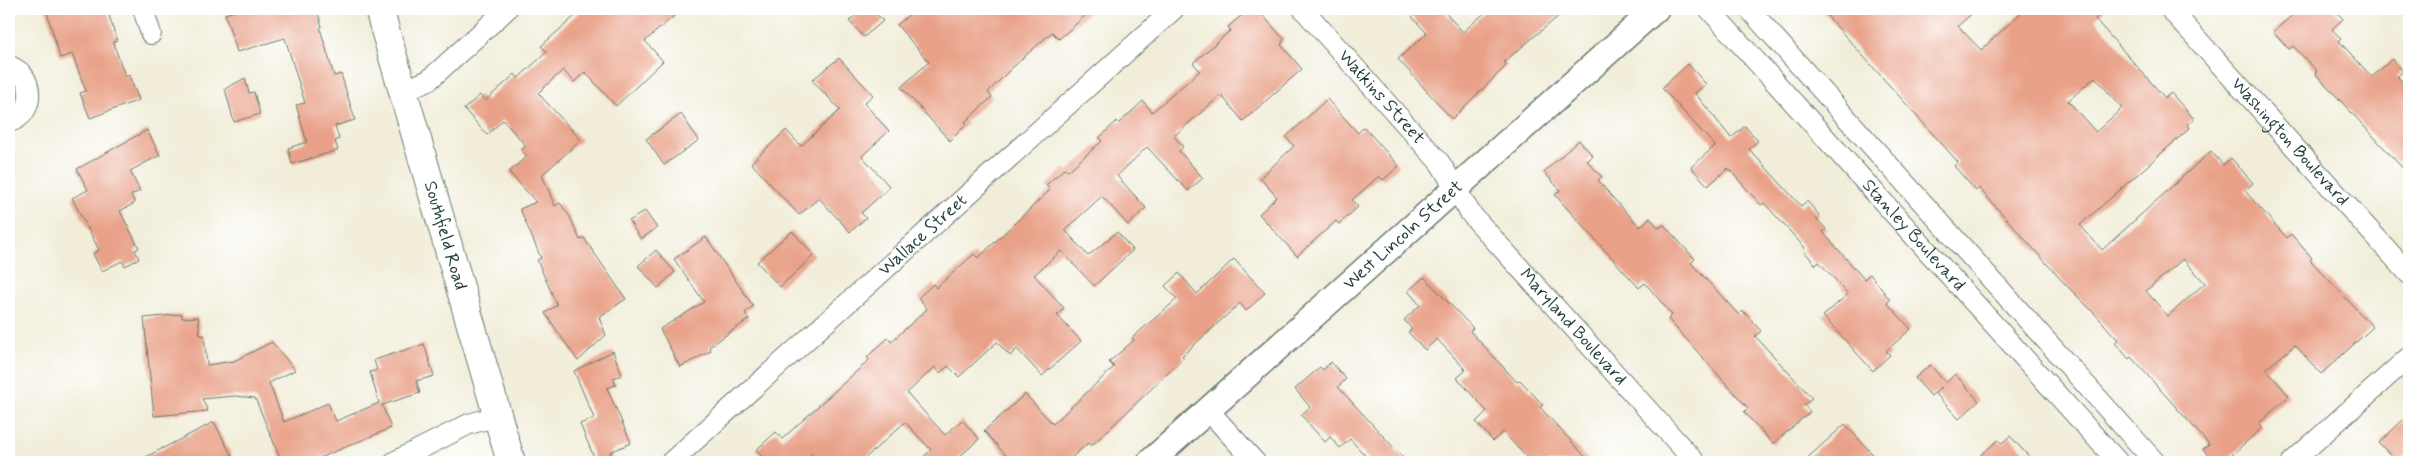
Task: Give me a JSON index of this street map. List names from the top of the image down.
{
  "streets": {
    "main road": ["Southfield Road"],
    "street": [
      "Watkins Street",
      "Washington Boulevard",
      "Wallace Street",
      "West Lincoln Street",
      "Stanley Boulevard",
      "Maryland Boulevard"
    ]
  },
  "crossings": [
    ["Watkins Street", "West Lincoln Street"],
    ["Watkins Street", "Maryland Boulevard"],
    ["West Lincoln Street", "Maryland Boulevard"]
  ]
}
